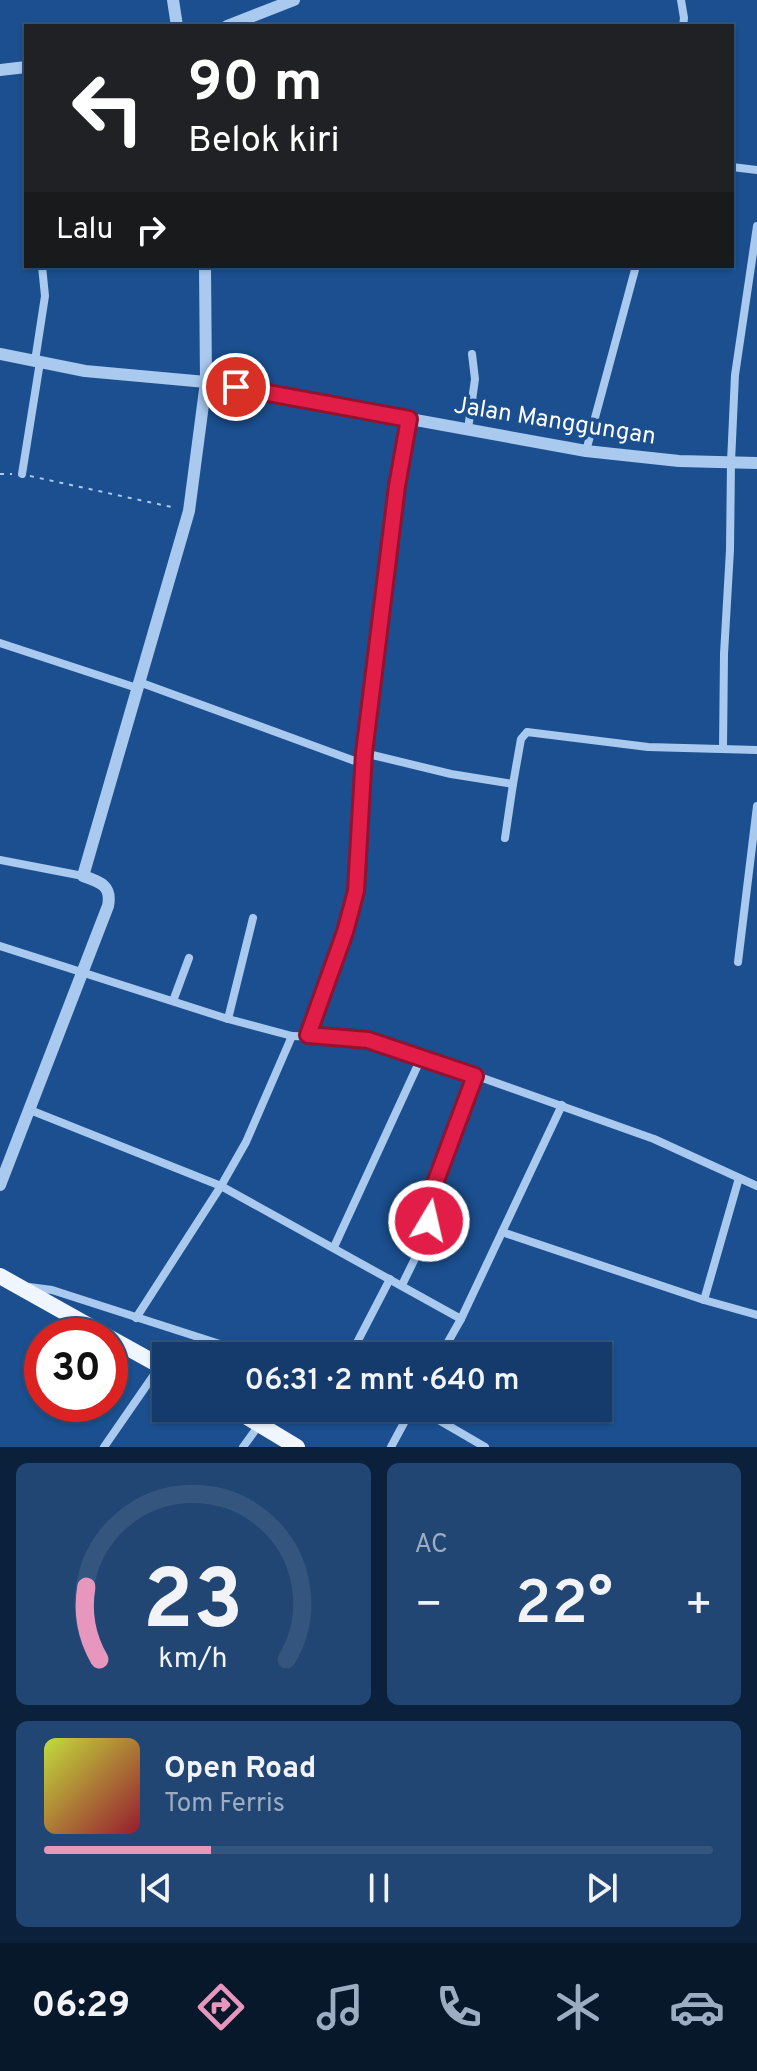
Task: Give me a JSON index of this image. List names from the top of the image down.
{
  "streets": {
    "street": ["Jalan Manggungan"]
  },
  "page": {
    "turn": ["90 m", "Belok kiri"],
    "then": "Lalu",
    "limit": "30",
    "trip": "06:31 · 2 mnt · 640 m",
    "tile": "AC",
    "heat": ["−", "22°", "+"],
    "song": ["Open Road", "Tom Ferris"],
    "tabs": "06:29",
    "gauge": ["23", "km/h"]
  }
}
